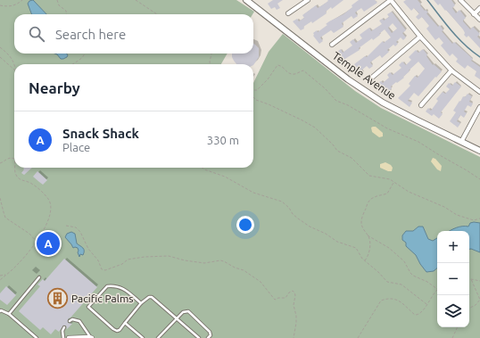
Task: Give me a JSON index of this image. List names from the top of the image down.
{
  "streets": {
    "main road": ["Temple Avenue"]
  },
  "places": {
    "building": ["Pacific Palms"]
  },
  "page": {
    "search": "Search here",
    "heading": "Nearby",
    "list": [
      {
        "mark": "A",
        "name": "Snack Shack",
        "note": "Place",
        "value": "330 m"
      }
    ],
    "pins": "A",
    "map_buttons": ["+", "−"]
  }
}
